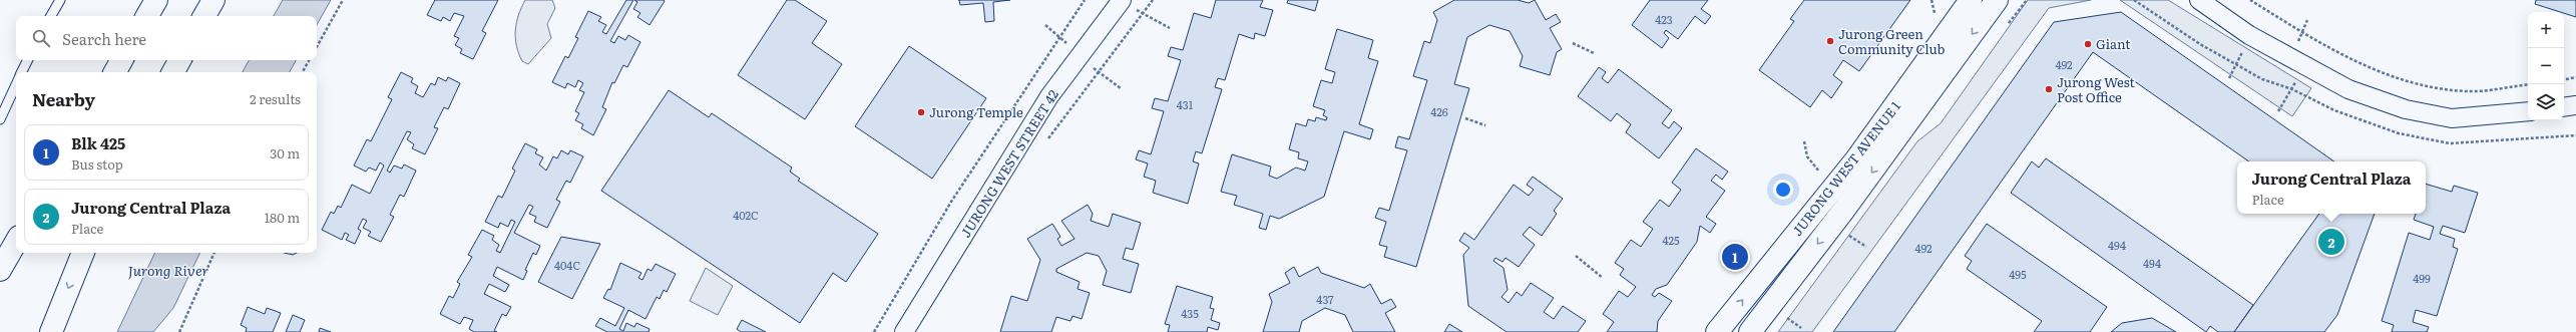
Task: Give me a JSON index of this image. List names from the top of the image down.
{
  "streets": {
    "main road": ["JURONG WEST AVENUE 1"],
    "street": ["JURONG WEST STREET 42"]
  },
  "water": ["Jurong River"],
  "places": [
    "Jurong Green Community Club",
    "Giant",
    "Jurong West Post Office",
    "Jurong Temple"
  ],
  "house_numbers": [
    "423",
    "492",
    "431",
    "426",
    "402C",
    "425",
    "494",
    "492",
    "494",
    "404C",
    "495",
    "499",
    "437",
    "435"
  ],
  "page": {
    "map_buttons": ["+", "−"],
    "search": "Search here",
    "heading": ["Nearby", "2 results"],
    "list": [
      {
        "mark": "1",
        "name": "Blk 425",
        "note": "Bus stop",
        "value": "30 m"
      },
      {
        "mark": "2",
        "name": "Jurong Central Plaza",
        "note": "Place",
        "value": "180 m"
      }
    ],
    "popup": ["Jurong Central Plaza", "Place"],
    "pins": ["2", "1"]
  }
}
